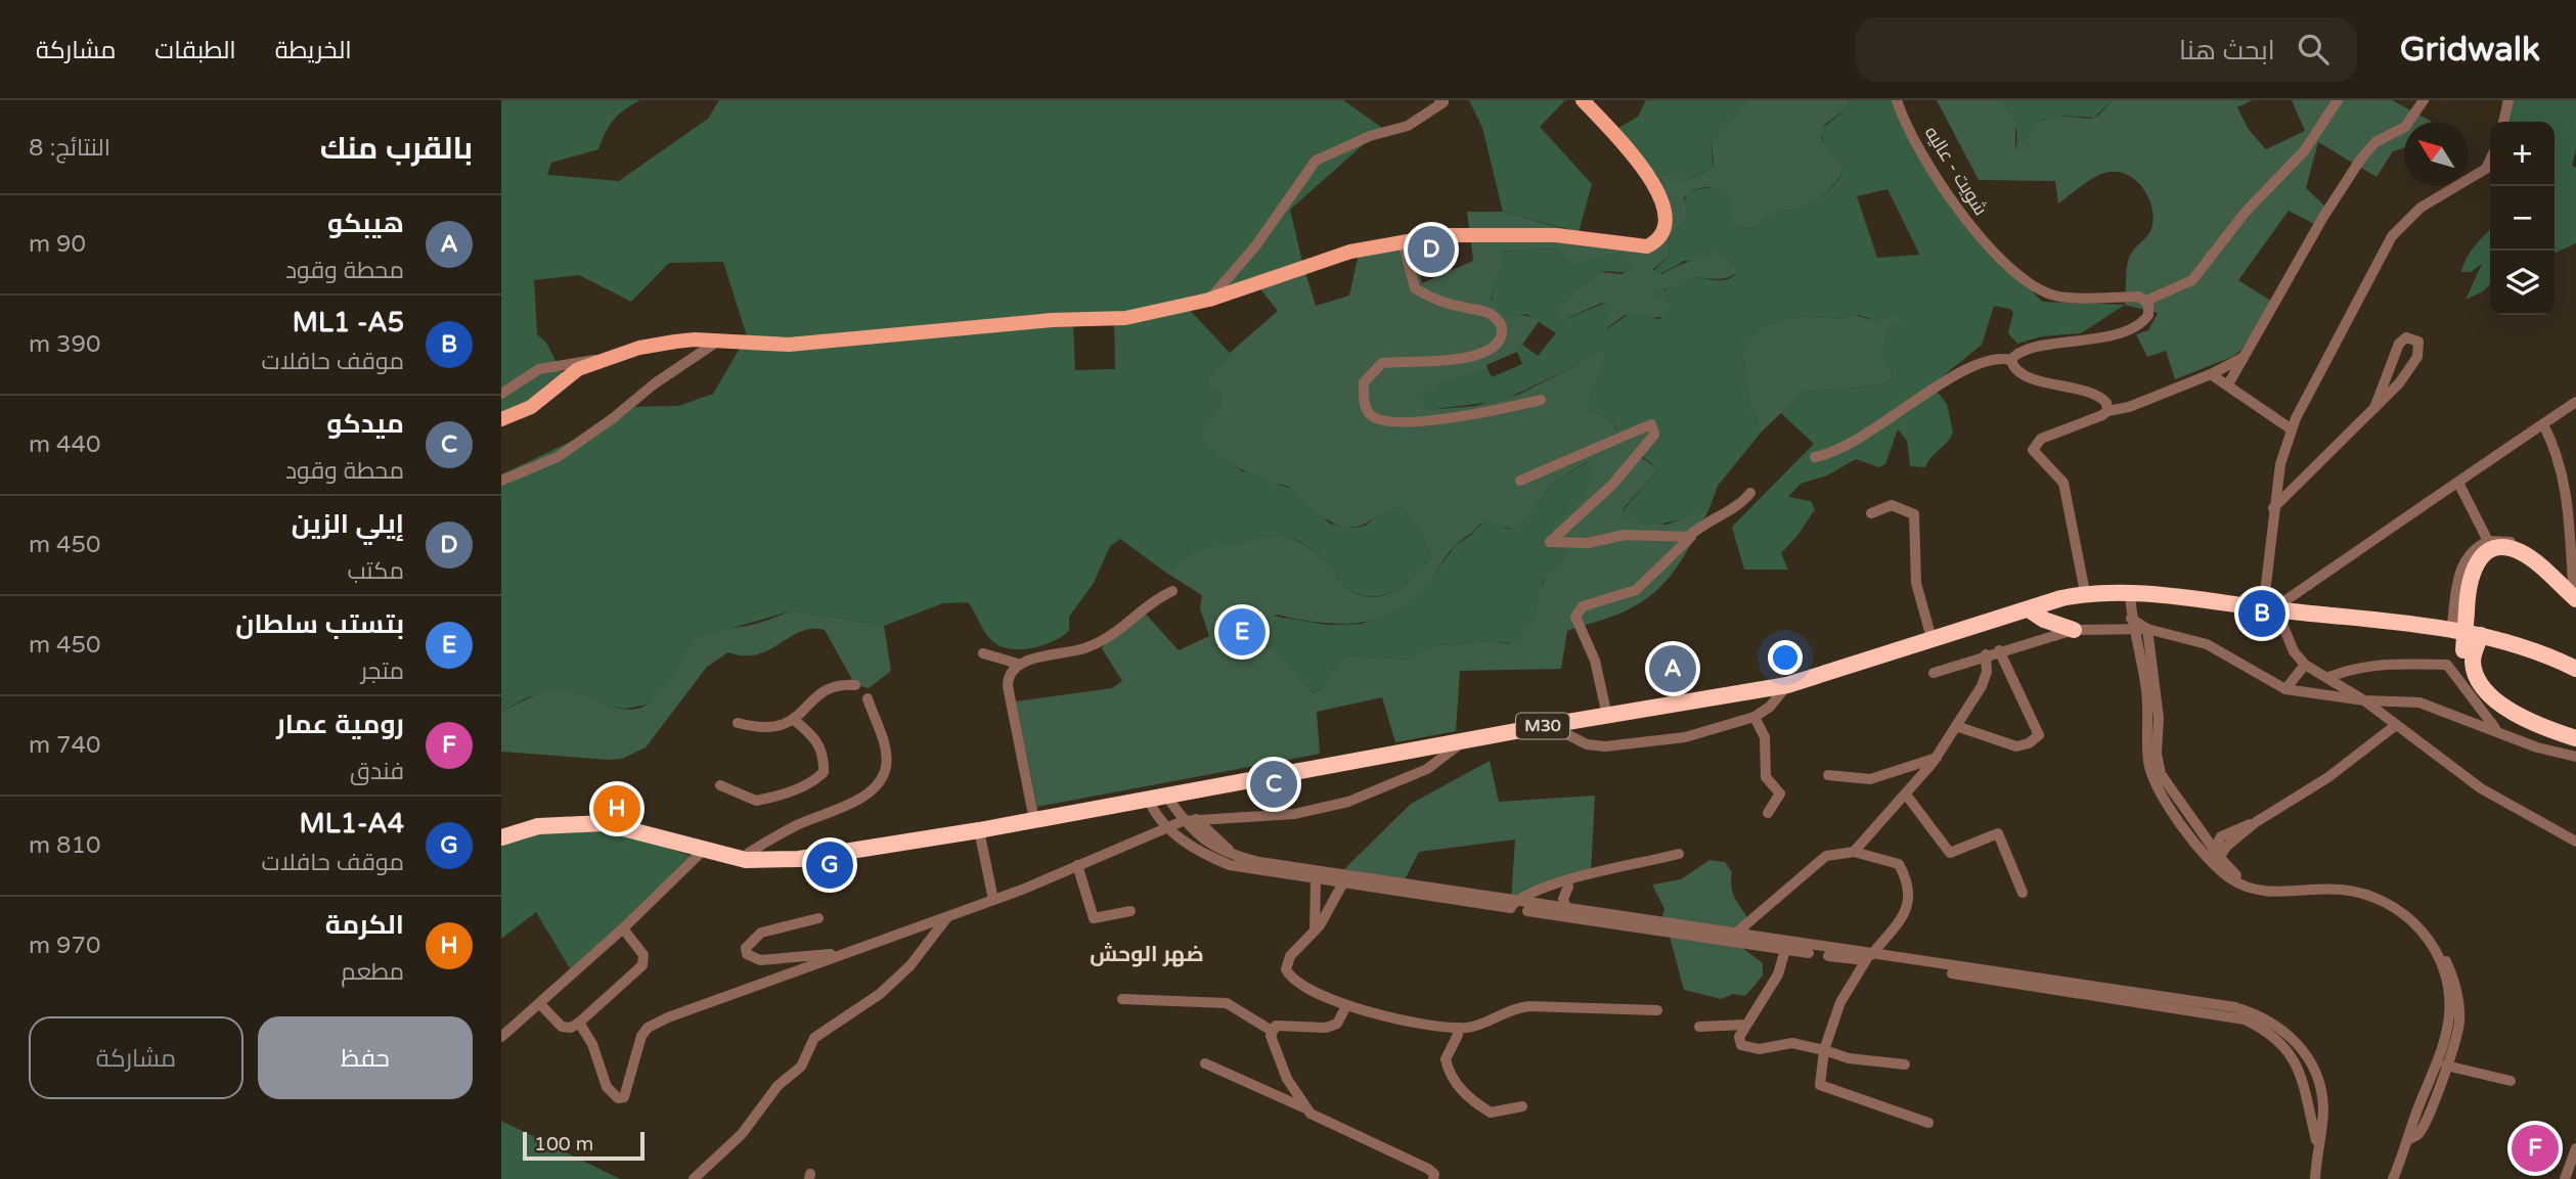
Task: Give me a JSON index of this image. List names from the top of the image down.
{
  "streets": {
    "highway": ["M30"],
    "street": ["شويت - عاليه"]
  },
  "districts": ["ضهر الوحش"],
  "scale_bar": "100 m",
  "north": "top left",
  "page": {
    "header": "Gridwalk",
    "search": "ابحث هنا",
    "nav": ["الخريطة", "الطبقات", "مشاركة"],
    "heading": ["بالقرب منك", "النتائج: 8"],
    "map_buttons": ["+", "−"],
    "list": [
      {
        "mark": "A",
        "name": "هيبكو",
        "note": "محطة وقود",
        "value": "90 m"
      },
      {
        "mark": "B",
        "name": "ML1 -A5",
        "note": "موقف حافلات",
        "value": "390 m"
      },
      {
        "mark": "C",
        "name": "ميدكو",
        "note": "محطة وقود",
        "value": "440 m"
      },
      {
        "mark": "D",
        "name": "إيلي الزين",
        "note": "مكتب",
        "value": "450 m"
      },
      {
        "mark": "E",
        "name": "بتستب سلطان",
        "note": "متجر",
        "value": "450 m"
      },
      {
        "mark": "F",
        "name": "رومية عمار",
        "note": "فندق",
        "value": "740 m"
      },
      {
        "mark": "G",
        "name": "ML1-A4",
        "note": "موقف حافلات",
        "value": "810 m"
      },
      {
        "mark": "H",
        "name": "الكرمة",
        "note": "مطعم",
        "value": "970 m"
      }
    ],
    "pins": [
      "D",
      "B",
      "E",
      "A",
      "C",
      "H",
      "G",
      "F"
    ],
    "buttons": ["حفظ", "مشاركة"],
    "scale": "100 m"
  }
}
